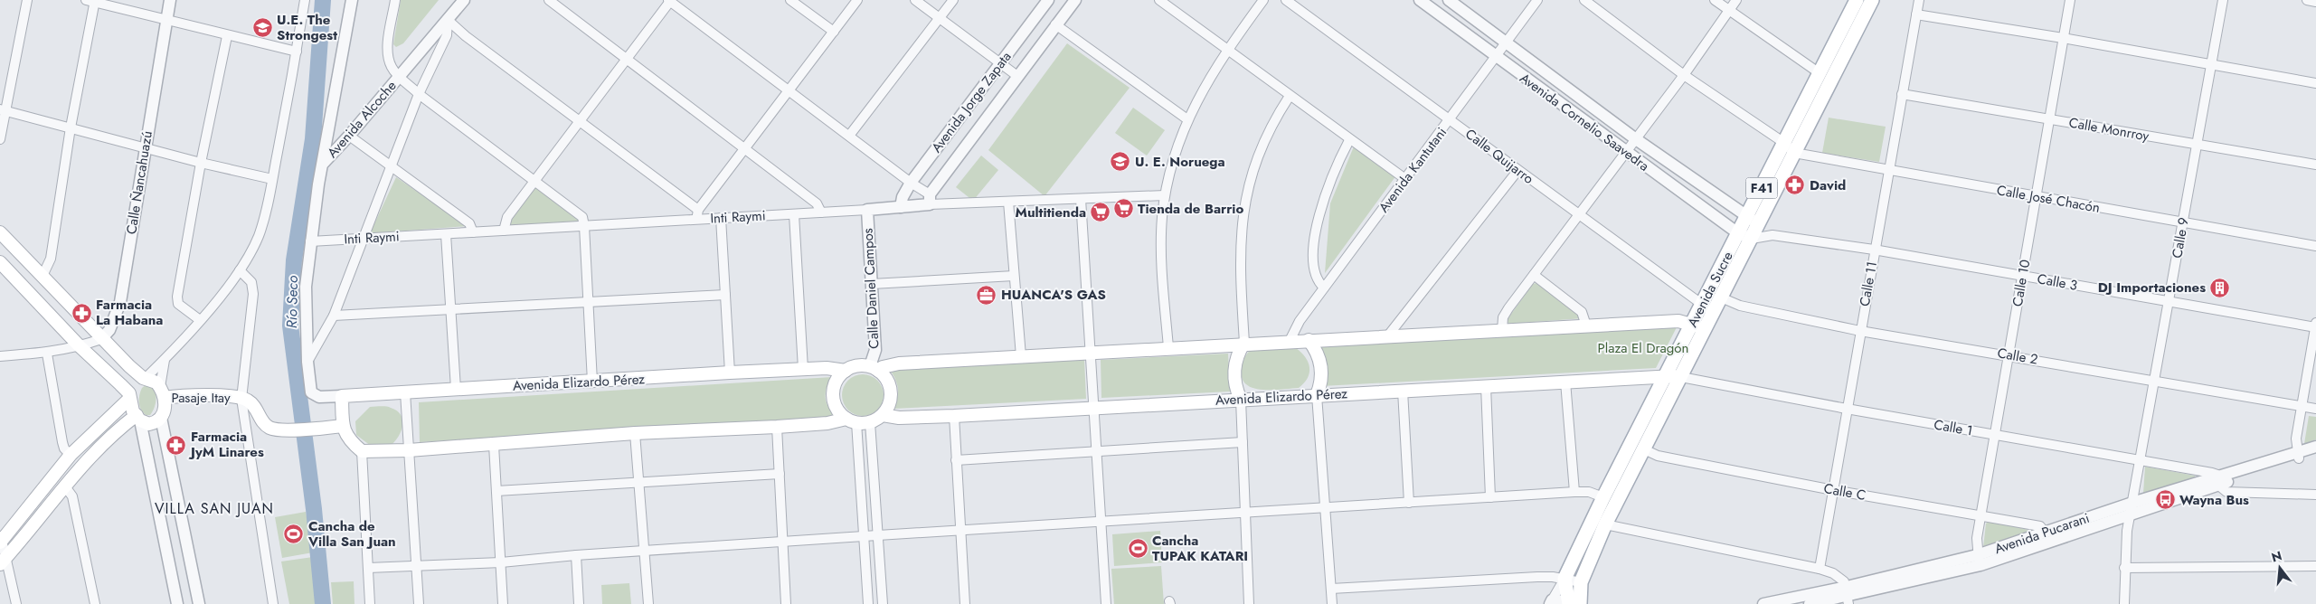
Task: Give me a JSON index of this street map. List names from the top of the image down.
{
  "streets": {
    "main road": [
      "F41",
      "Avenida Sucre",
      "Avenida Elizardo Pérez",
      "Pasaje Itay"
    ],
    "street": [
      "Avenida Jorge Zapata",
      "Avenida Alcoche",
      "Avenida Cornelio Saavedra",
      "Calle Monrroy",
      "Calle Quijarro",
      "Avenida Kantutani",
      "Calle Ñancahuazú",
      "Calle José Chacón",
      "Inti Raymi",
      "Calle 9",
      "Calle 3",
      "Calle 10",
      "Calle 11",
      "Calle Daniel Campos",
      "Calle 2",
      "Calle 1",
      "Calle C",
      "Avenida Pucarani"
    ]
  },
  "crossings": [
    ["Avenida Jorge Zapata", "Inti Raymi"],
    ["Avenida Alcoche", "Inti Raymi"],
    ["Avenida Alcoche", "Avenida Elizardo Pérez"],
    ["Avenida Cornelio Saavedra", "Avenida Kantutani"],
    ["Avenida Cornelio Saavedra", "Calle 3"],
    ["Avenida Cornelio Saavedra", "Avenida Sucre"],
    ["Calle Monrroy", "Calle 9"],
    ["Calle Monrroy", "Calle 10"],
    ["Calle Monrroy", "Calle 11"],
    ["Calle Quijarro", "Avenida Kantutani"],
    ["Calle Quijarro", "Avenida Sucre"],
    ["F41", "Avenida Sucre"],
    ["Calle José Chacón", "Calle 9"],
    ["Calle José Chacón", "Calle 10"],
    ["Calle José Chacón", "Calle 11"],
    ["Calle José Chacón", "Avenida Sucre"],
    ["Inti Raymi", "Calle Daniel Campos"],
    ["Calle 9", "Calle 3"],
    ["Calle 9", "Calle 2"],
    ["Calle 9", "Calle 1"],
    ["Calle 9", "Avenida Pucarani"],
    ["Calle 3", "Calle 10"],
    ["Calle 3", "Calle 11"],
    ["Calle 3", "Avenida Sucre"],
    ["Calle 10", "Calle 2"],
    ["Calle 10", "Calle 1"],
    ["Calle 10", "Calle C"],
    ["Calle 10", "Avenida Pucarani"],
    ["Calle 11", "Calle 2"],
    ["Calle 11", "Calle 1"],
    ["Calle 11", "Calle C"],
    ["Calle Daniel Campos", "Avenida Elizardo Pérez"],
    ["Avenida Sucre", "Calle 2"],
    ["Avenida Sucre", "Avenida Elizardo Pérez"],
    ["Avenida Sucre", "Calle 1"],
    ["Avenida Sucre", "Calle C"],
    ["Avenida Elizardo Pérez", "Calle 1"],
    ["Calle 1", "Avenida Pucarani"],
    ["Calle C", "Avenida Pucarani"]
  ],
  "districts": ["VILLA SAN JUAN"],
  "water": ["Río Seco"],
  "parks": ["Plaza El Dragón"],
  "places": {
    "school or university": ["U.E. The Strongest", "U. E. Noruega"],
    "pharmacy": ["David", "Farmacia La Habana", "Farmacia JyM Linares"],
    "supermarket": ["Tienda de Barrio", "Multitienda"],
    "building": ["DJ Importaciones"],
    "office": ["HUANCA'S GAS"],
    "bus stop": ["Wayna Bus"],
    "sports": ["Cancha de Villa San Juan", "Cancha TUPAK KATARI"]
  },
  "north": "top"
}
